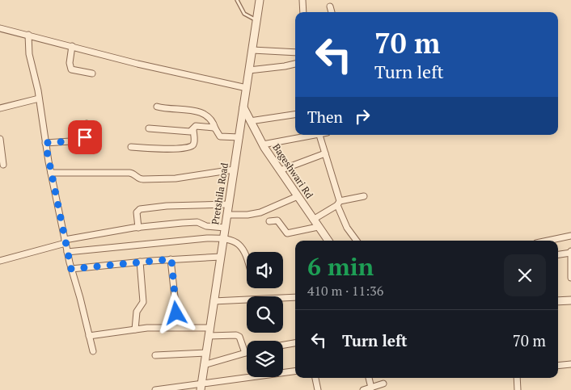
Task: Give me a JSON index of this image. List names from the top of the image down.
{
  "streets": {
    "street": ["Bageshwari Rd", "Pretshila Road"]
  },
  "crossings": [
    ["Bageshwari Rd", "Pretshila Road"]
  ],
  "page": {
    "turn": ["70 m", "Turn left"],
    "then": "Then",
    "heading": ["6 min", "410 m · 11:36"],
    "list": [
      {
        "name": "Turn left",
        "value": "70 m"
      }
    ]
  }
}
